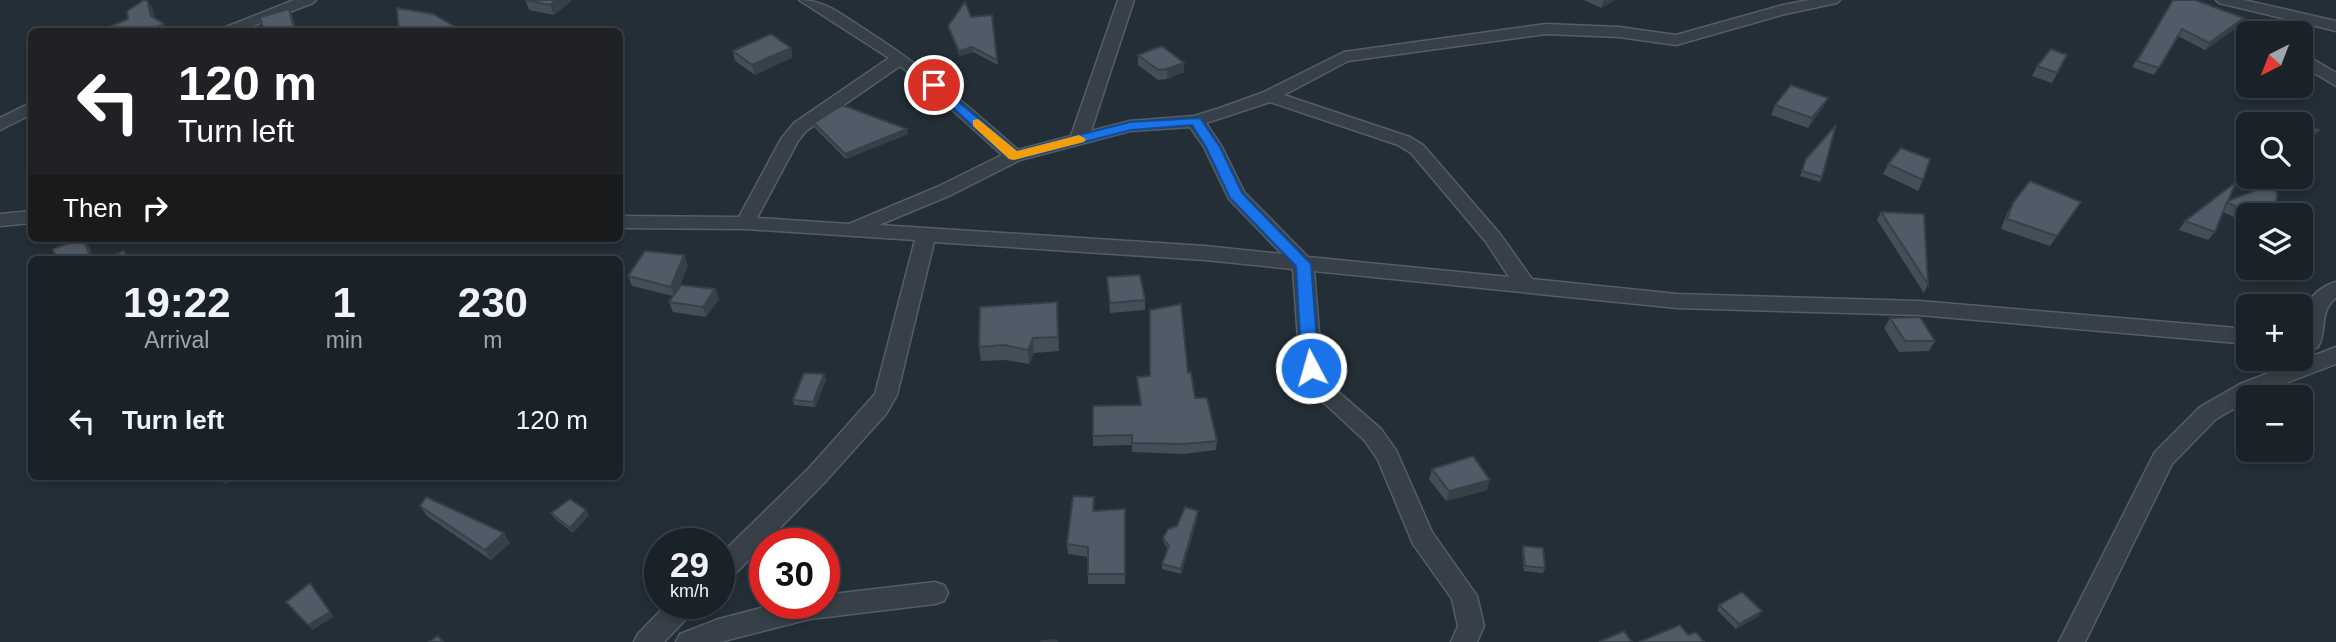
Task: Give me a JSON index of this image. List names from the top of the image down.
{
  "north": "bottom left",
  "page": {
    "map_buttons": ["+", "−"],
    "turn": ["120 m", "Turn left"],
    "then": "Then",
    "eta": [
      "19:22",
      "Arrival",
      "1",
      "min",
      "230",
      "m"
    ],
    "list": [
      {
        "name": "Turn left",
        "value": "120 m"
      }
    ],
    "speed": "29 km/h",
    "limit": "30"
  }
}
